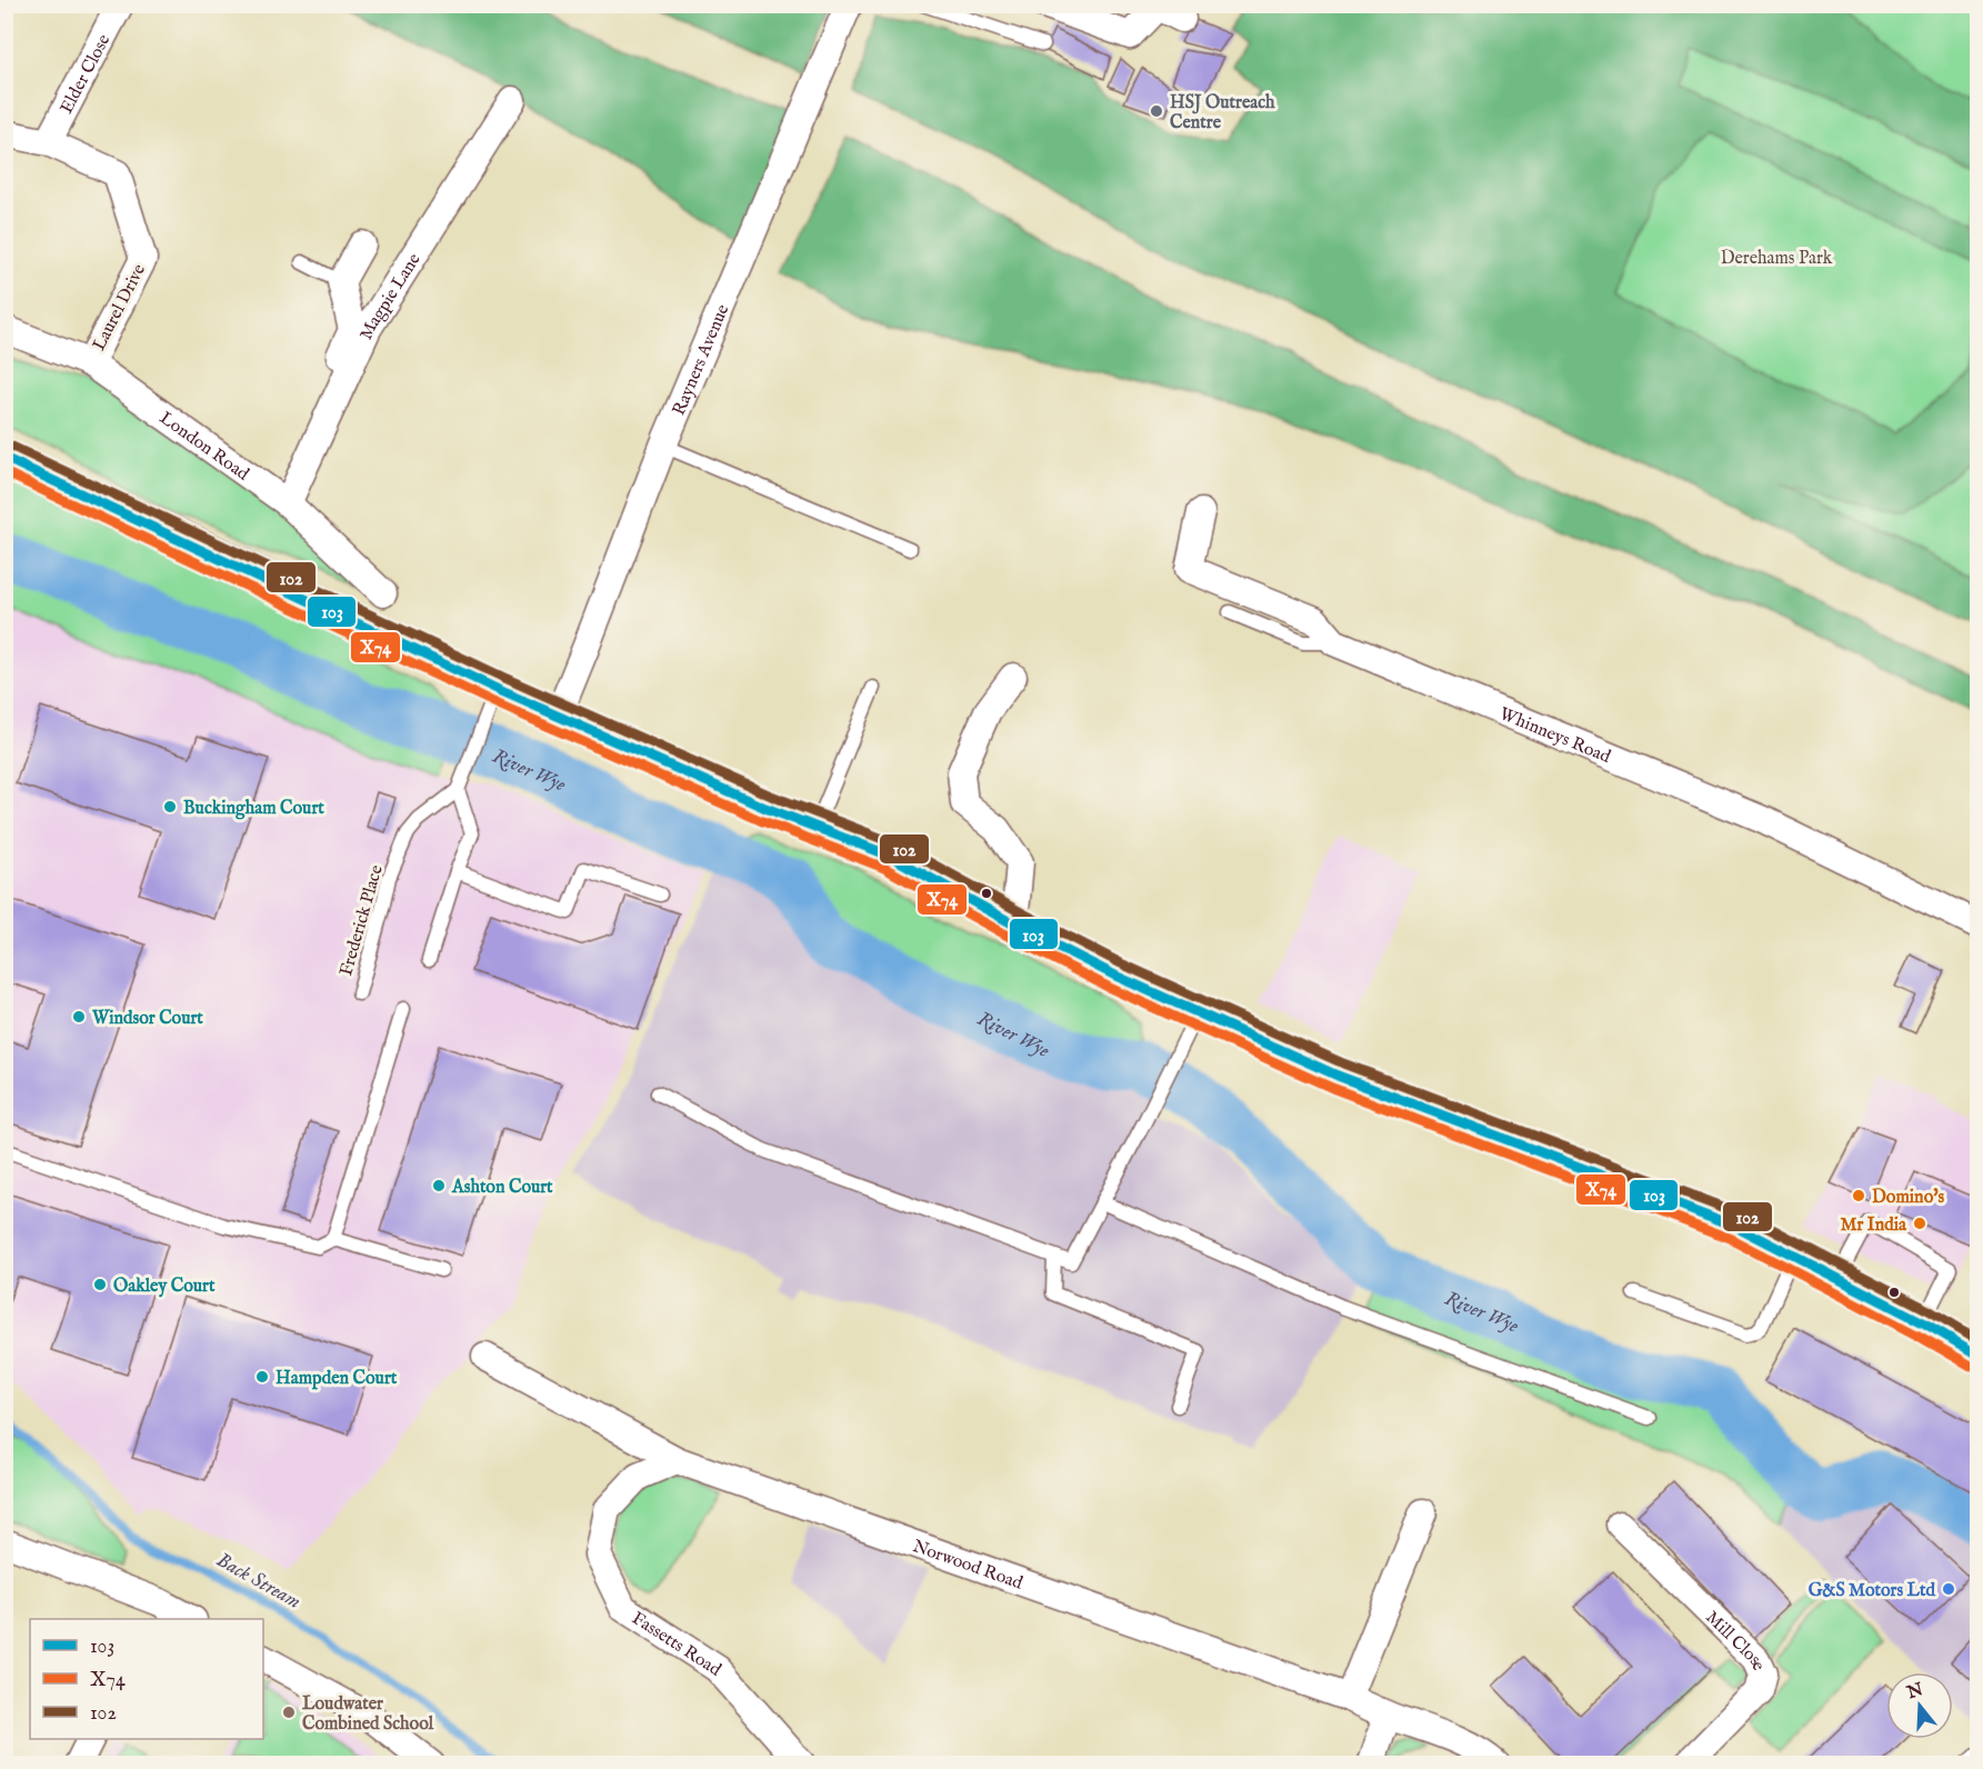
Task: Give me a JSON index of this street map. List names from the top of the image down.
{
  "streets": {
    "street": [
      "Elder Close",
      "Magpie Lane",
      "Laurel Drive",
      "Rayners Avenue",
      "London Road",
      "Whinneys Road",
      "Norwood Road",
      "Mill Close",
      "Fassetts Road"
    ],
    "lane": ["Frederick Place"]
  },
  "crossings": [
    ["Elder Close", "Laurel Drive"],
    ["Magpie Lane", "London Road"],
    ["Laurel Drive", "London Road"],
    ["Norwood Road", "Fassetts Road"]
  ],
  "water": ["River Wye", "Back Stream"],
  "parks": ["Derehams Park"],
  "places": [
    "HSJ Outreach Centre",
    "Buckingham Court",
    "Windsor Court",
    "Ashton Court",
    "Domino's",
    "Mr India",
    "Oakley Court",
    "Hampden Court",
    "G&S Motors Ltd",
    "Loudwater Combined School"
  ],
  "lines": ["transit line 102", "transit line 103", "transit line X74"],
  "legend": ["103", "X74", "102"],
  "north": "top"
}
